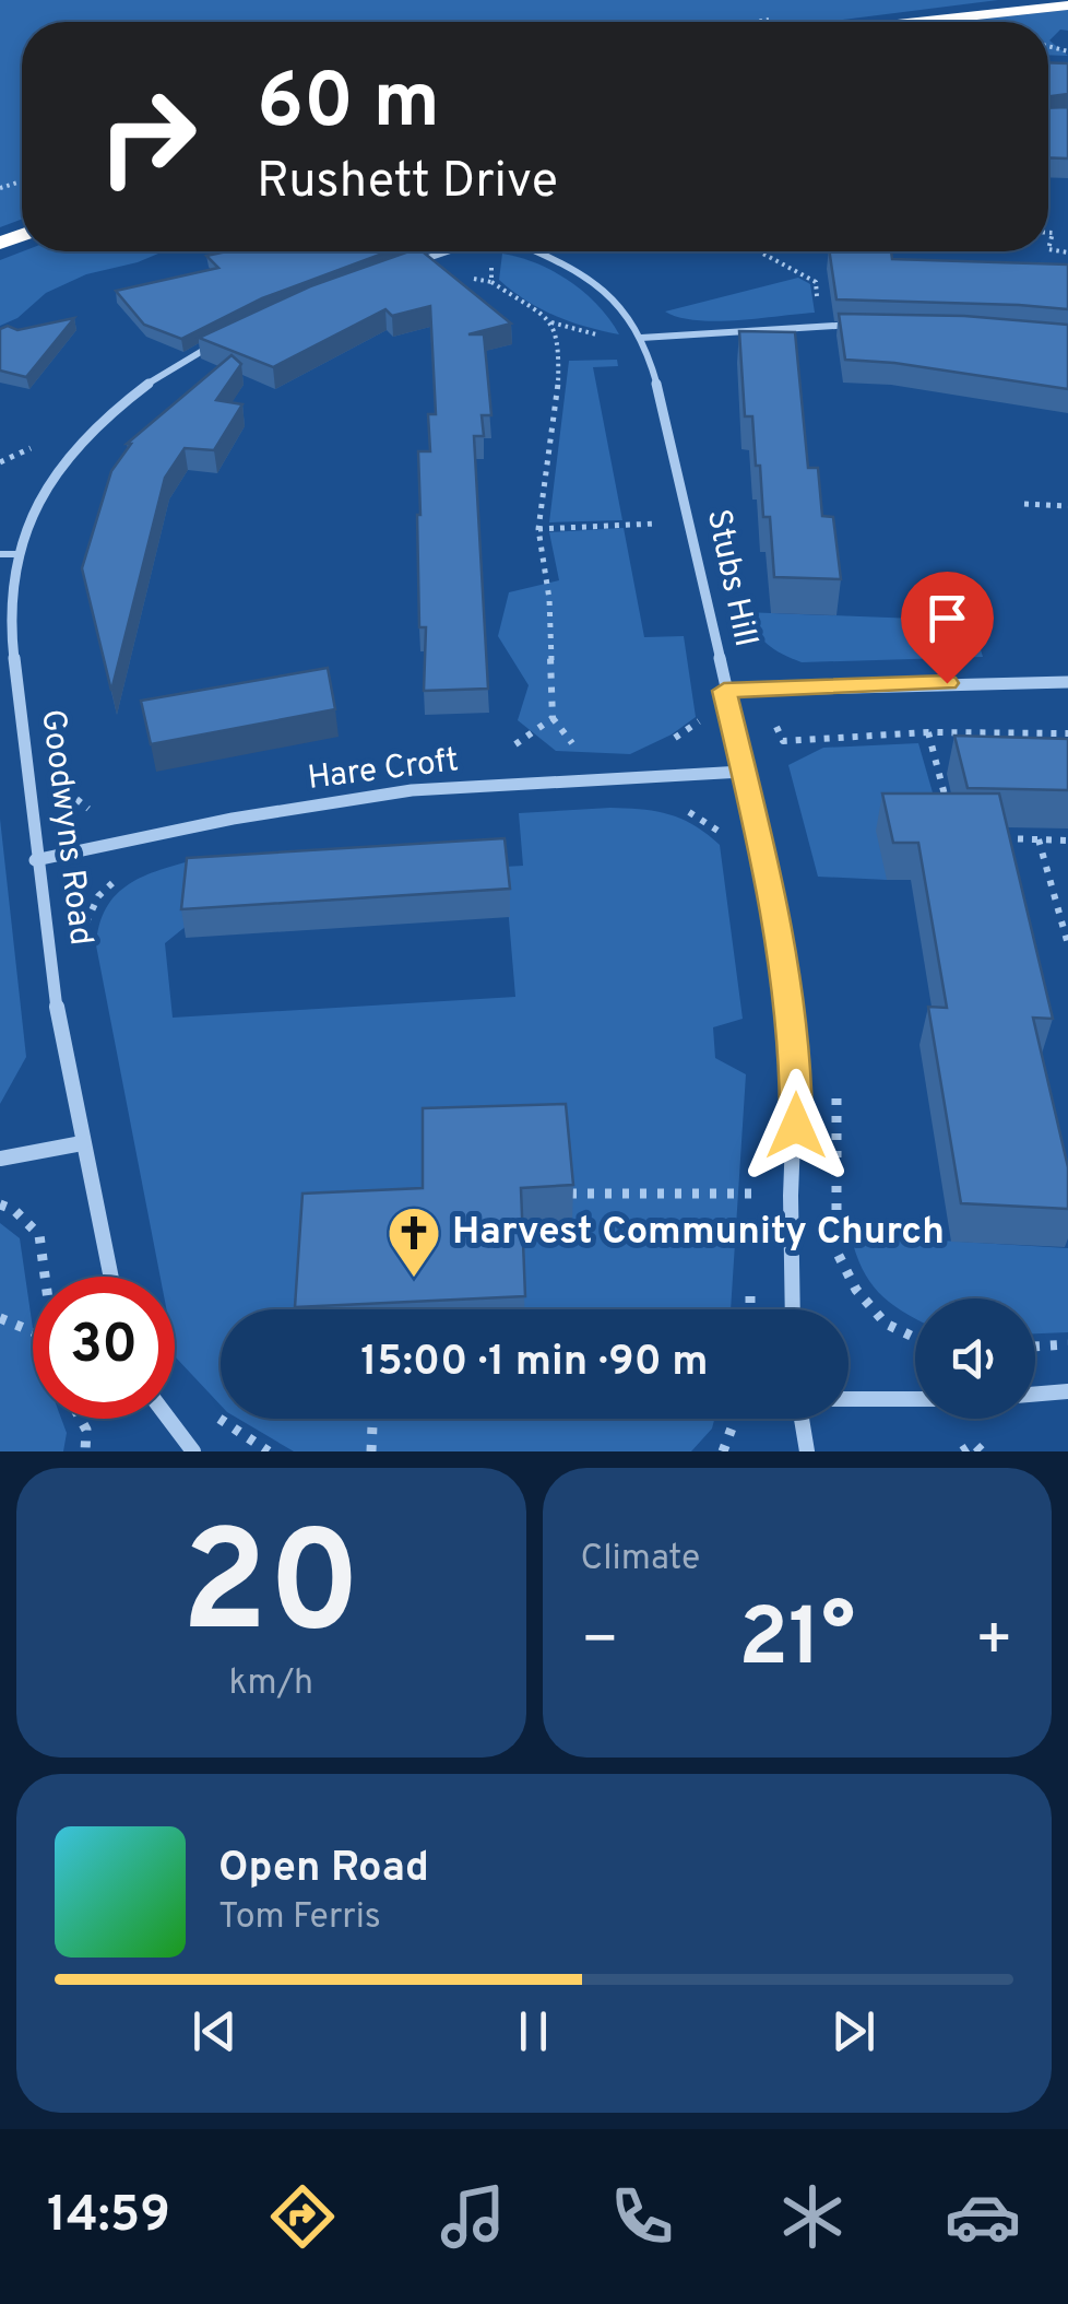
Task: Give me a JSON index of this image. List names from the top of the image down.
{
  "streets": {
    "street": ["Stubs Hill", "Hare Croft", "Goodwyns Road"]
  },
  "crossings": [
    ["Stubs Hill", "Hare Croft"],
    ["Hare Croft", "Goodwyns Road"]
  ],
  "places": {
    "church": ["Harvest Community Church"]
  },
  "page": {
    "turn": ["60 m", "Rushett Drive"],
    "limit": "30",
    "trip": "15:00 · 1 min · 90 m",
    "tile": [
      ["20", "km/h"],
      "Climate"
    ],
    "heat": ["−", "21°", "+"],
    "song": ["Open Road", "Tom Ferris"],
    "tabs": "14:59"
  }
}
